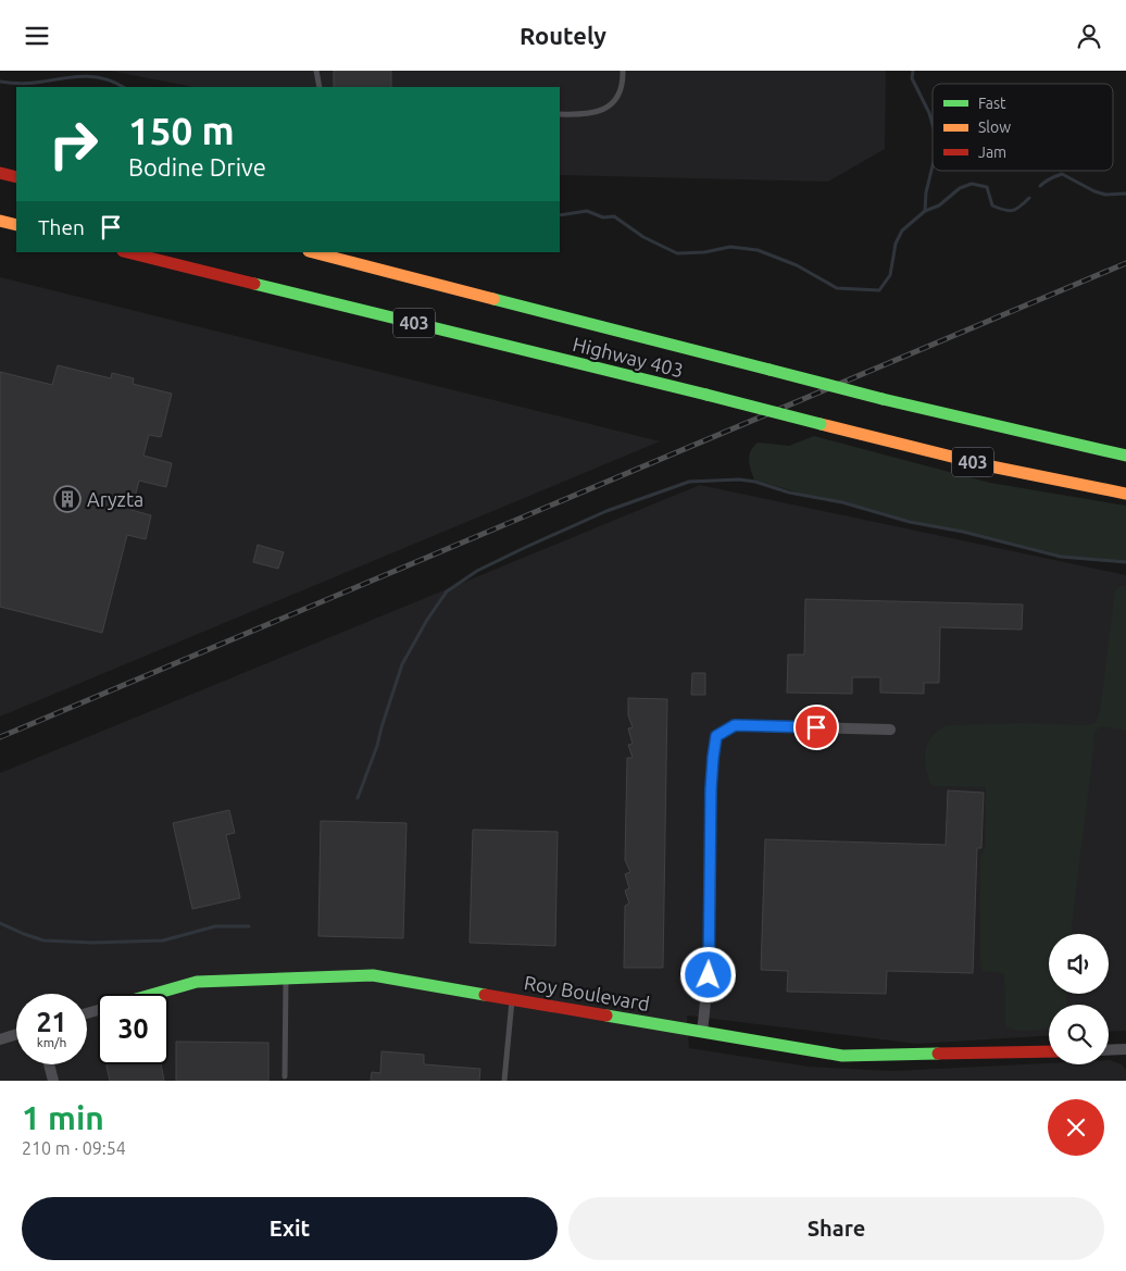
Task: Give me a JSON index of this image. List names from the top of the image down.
{
  "streets": {
    "main road": ["403", "Highway 403", "Roy Boulevard"]
  },
  "places": {
    "building": ["Aryzta"]
  },
  "legend": ["Fast", "Slow", "Jam"],
  "page": {
    "header": "Routely",
    "turn": ["150 m", "Bodine Drive"],
    "then": "Then",
    "speed": "21 km/h",
    "limit": "30",
    "heading": ["1 min", "210 m · 09:54"],
    "buttons": ["Exit", "Share"]
  }
}
